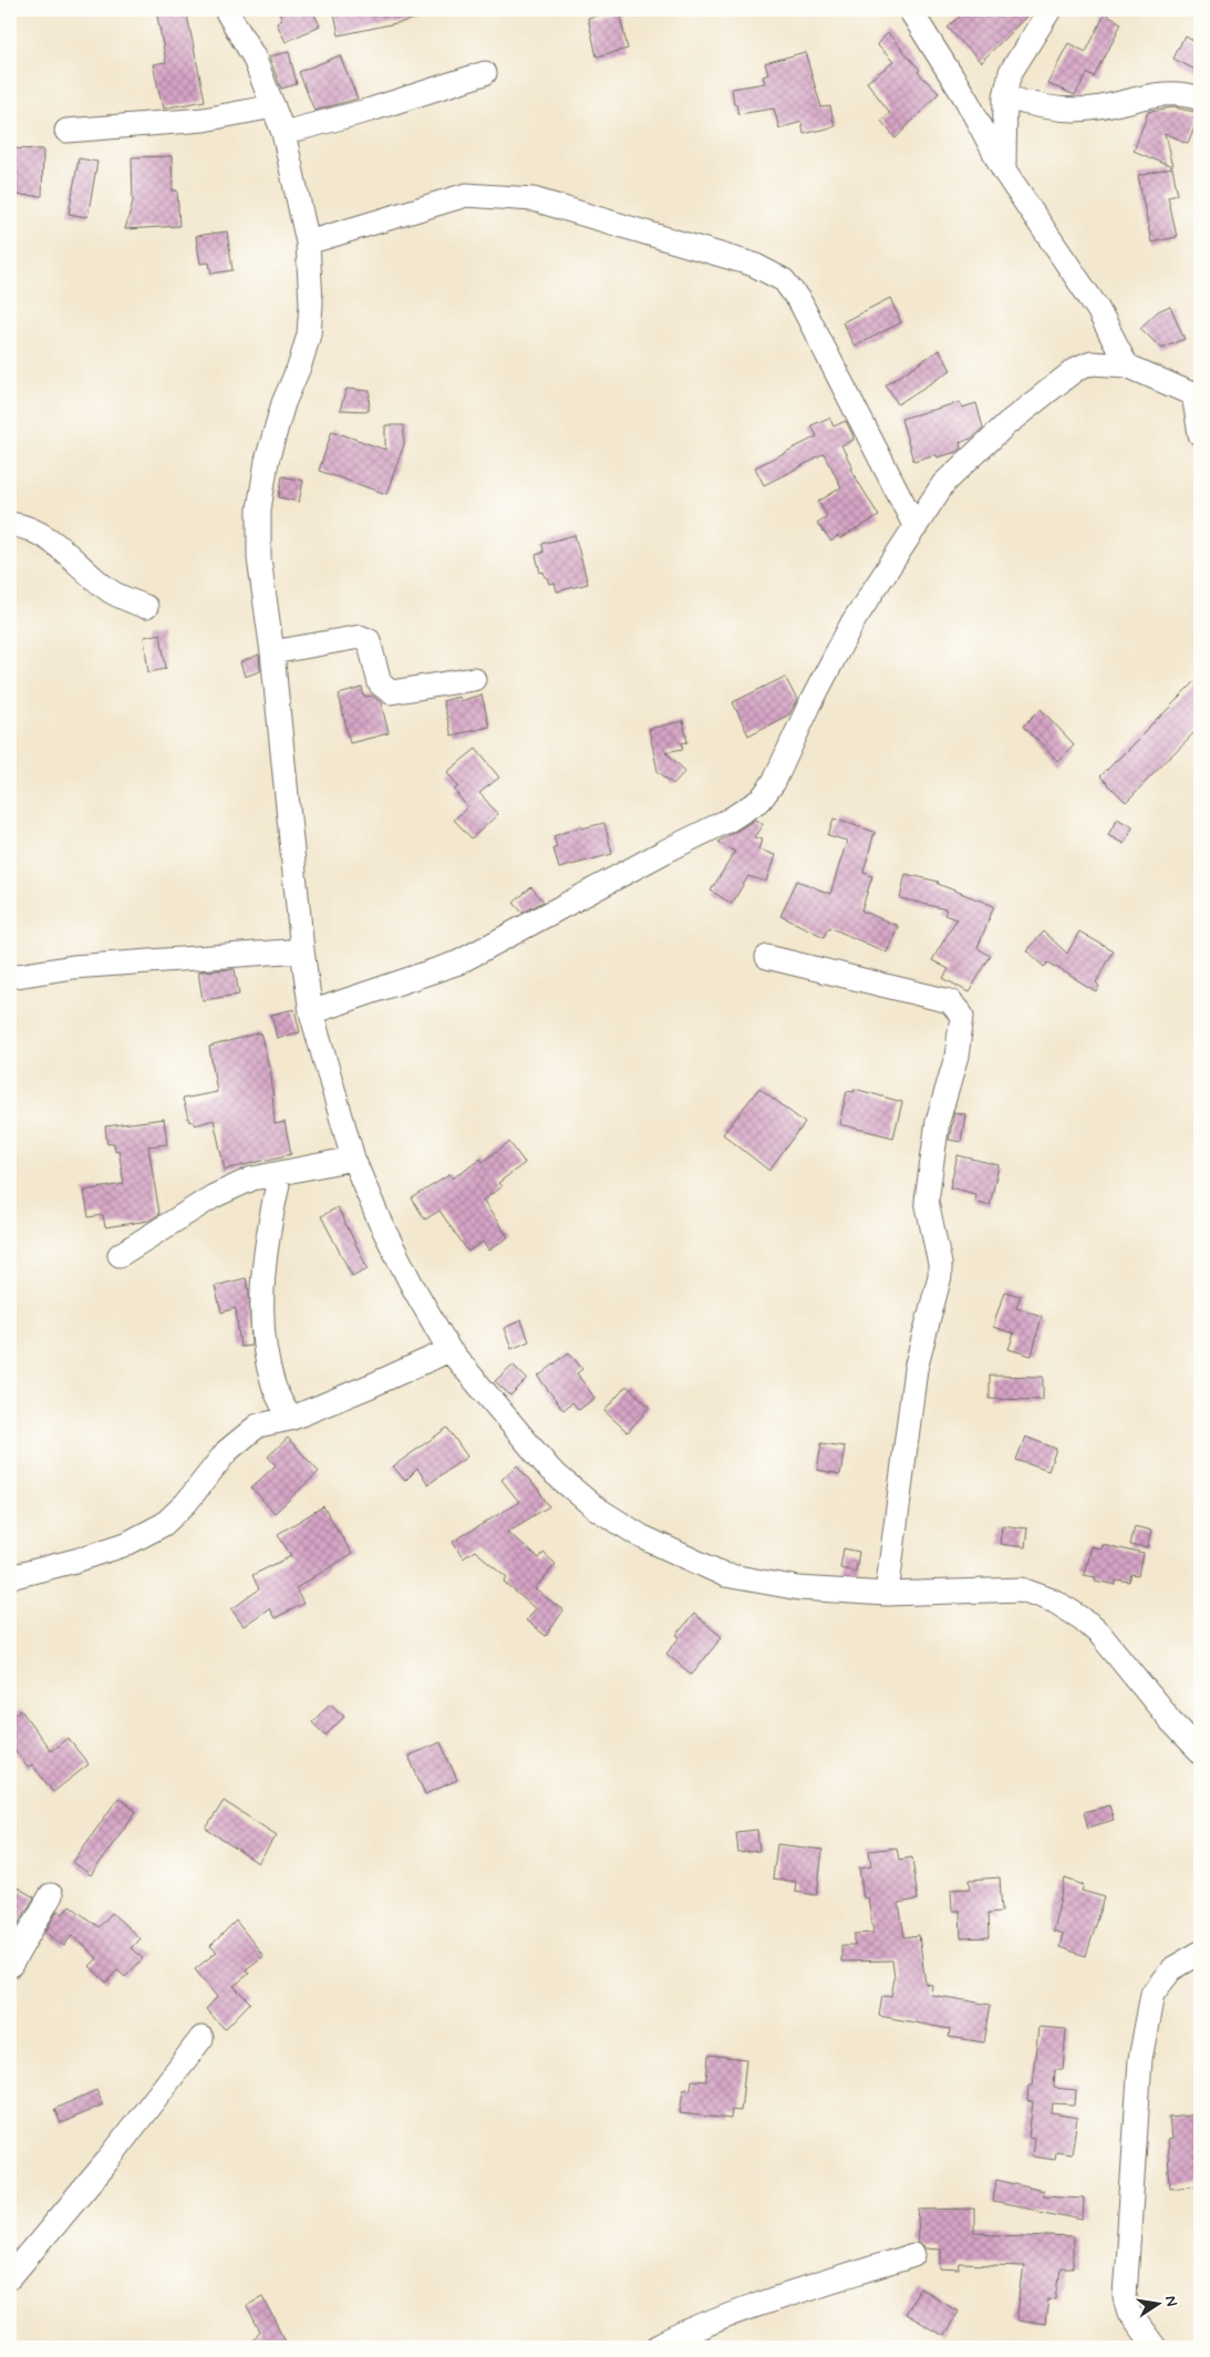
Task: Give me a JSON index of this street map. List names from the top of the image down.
{
  "north": "right"
}
